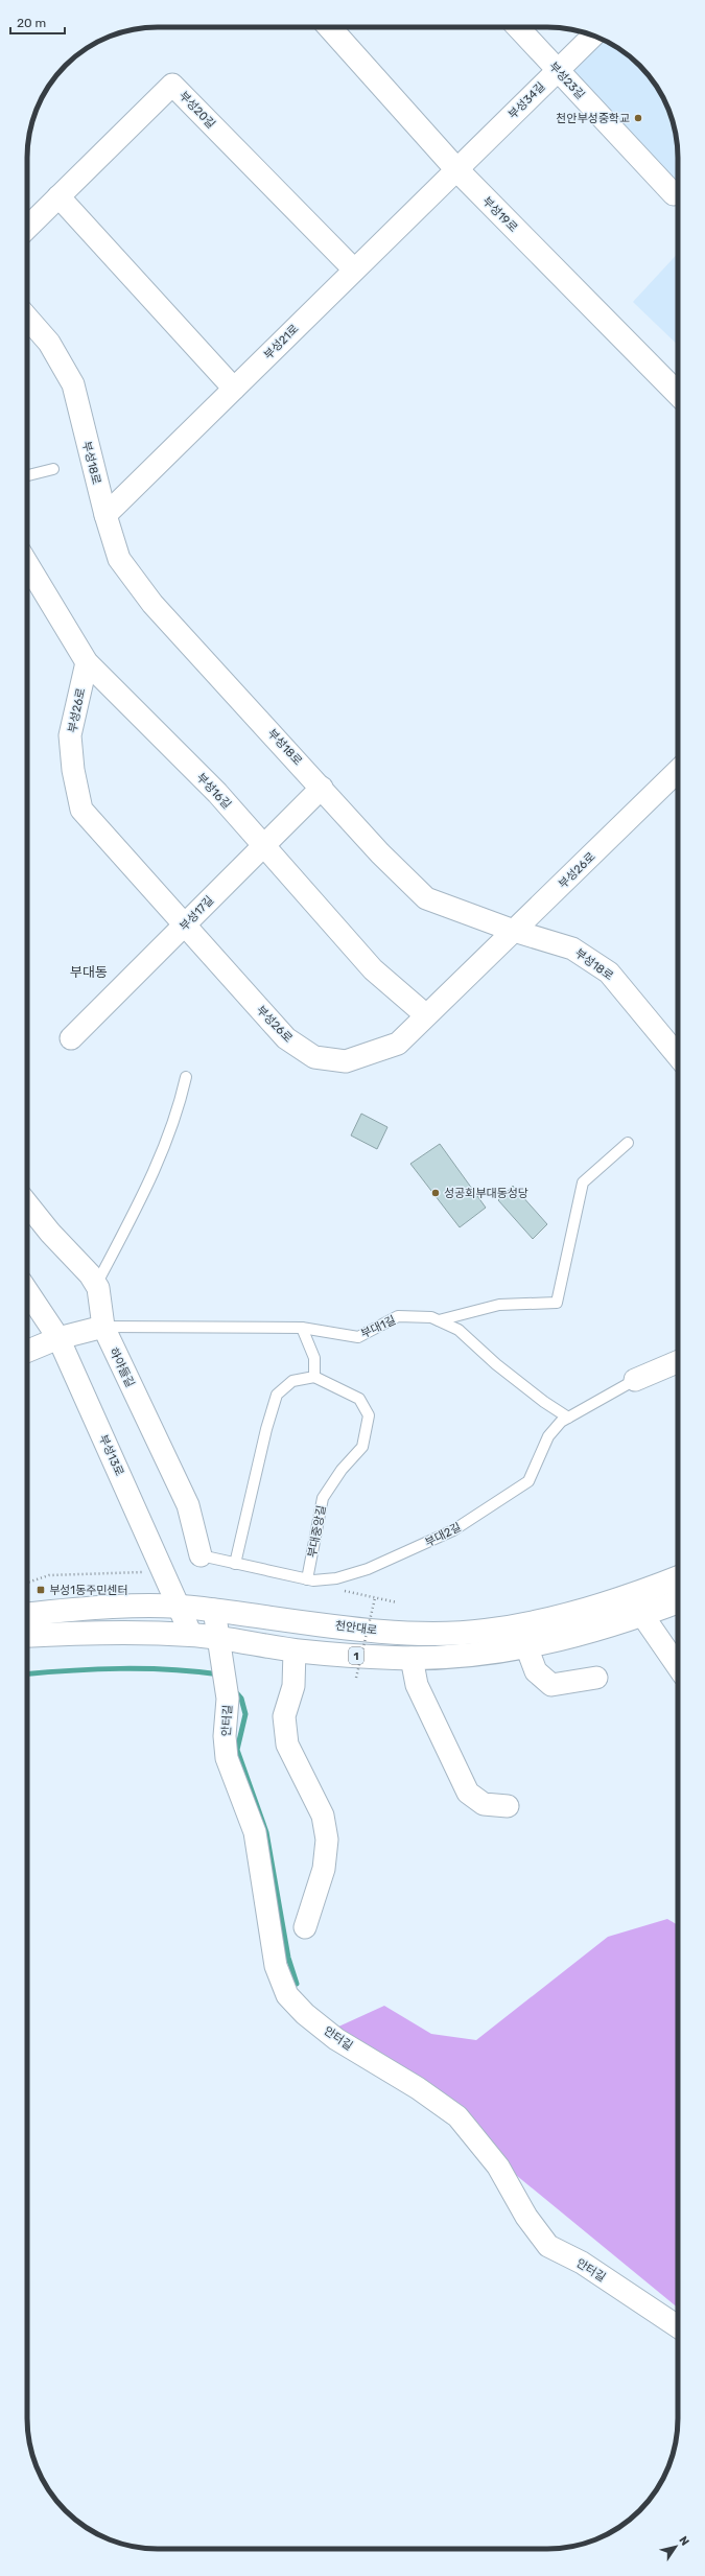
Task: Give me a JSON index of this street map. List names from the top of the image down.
{
  "streets": {
    "main road": ["부성19로", "천안대로", "1"],
    "street": [
      "부성23길",
      "부성34길",
      "부성20길",
      "부성21로",
      "부성18로",
      "부성26로",
      "부성16길",
      "부성17길",
      "하야들길",
      "부성13로",
      "안터길"
    ],
    "lane": ["부대1길", "부대중앙길", "부대2길"]
  },
  "crossings": [
    ["부성23길", "부성34길"],
    ["부성34길", "부성19로"],
    ["부성34길", "부성21로"],
    ["부성20길", "부성21로"],
    ["부성19로", "부성21로"],
    ["부성21로", "부성18로"],
    ["부성18로", "부성26로"],
    ["부성18로", "부성17길"],
    ["부성26로", "부성16길"],
    ["부성26로", "부성17길"],
    ["부성16길", "부성17길"],
    ["부대1길", "하야들길"],
    ["부대1길", "부대2길"],
    ["하야들길", "부대2길"],
    ["부성13로", "천안대로"],
    ["부성13로", "1"],
    ["부대중앙길", "부대2길"],
    ["천안대로", "안터길"],
    ["1", "안터길"]
  ],
  "districts": ["부대동"],
  "places": {
    "other": ["천안부성중학교", "성공회부대동성당"],
    "transit": ["부성1동주민센터"]
  },
  "scale_bar": "20 m",
  "north": "top right"
}
